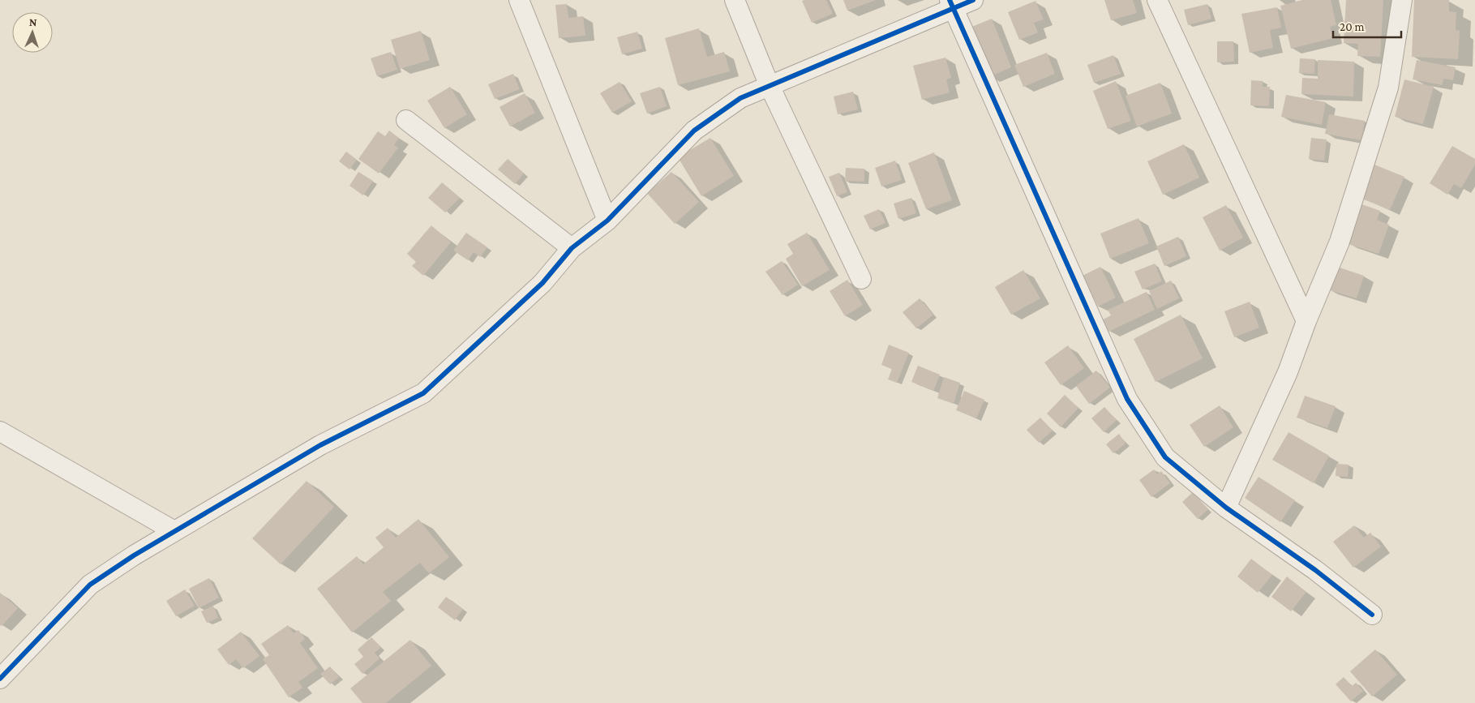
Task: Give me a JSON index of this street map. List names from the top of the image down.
{
  "scale_bar": "20 m",
  "north": "top"
}
